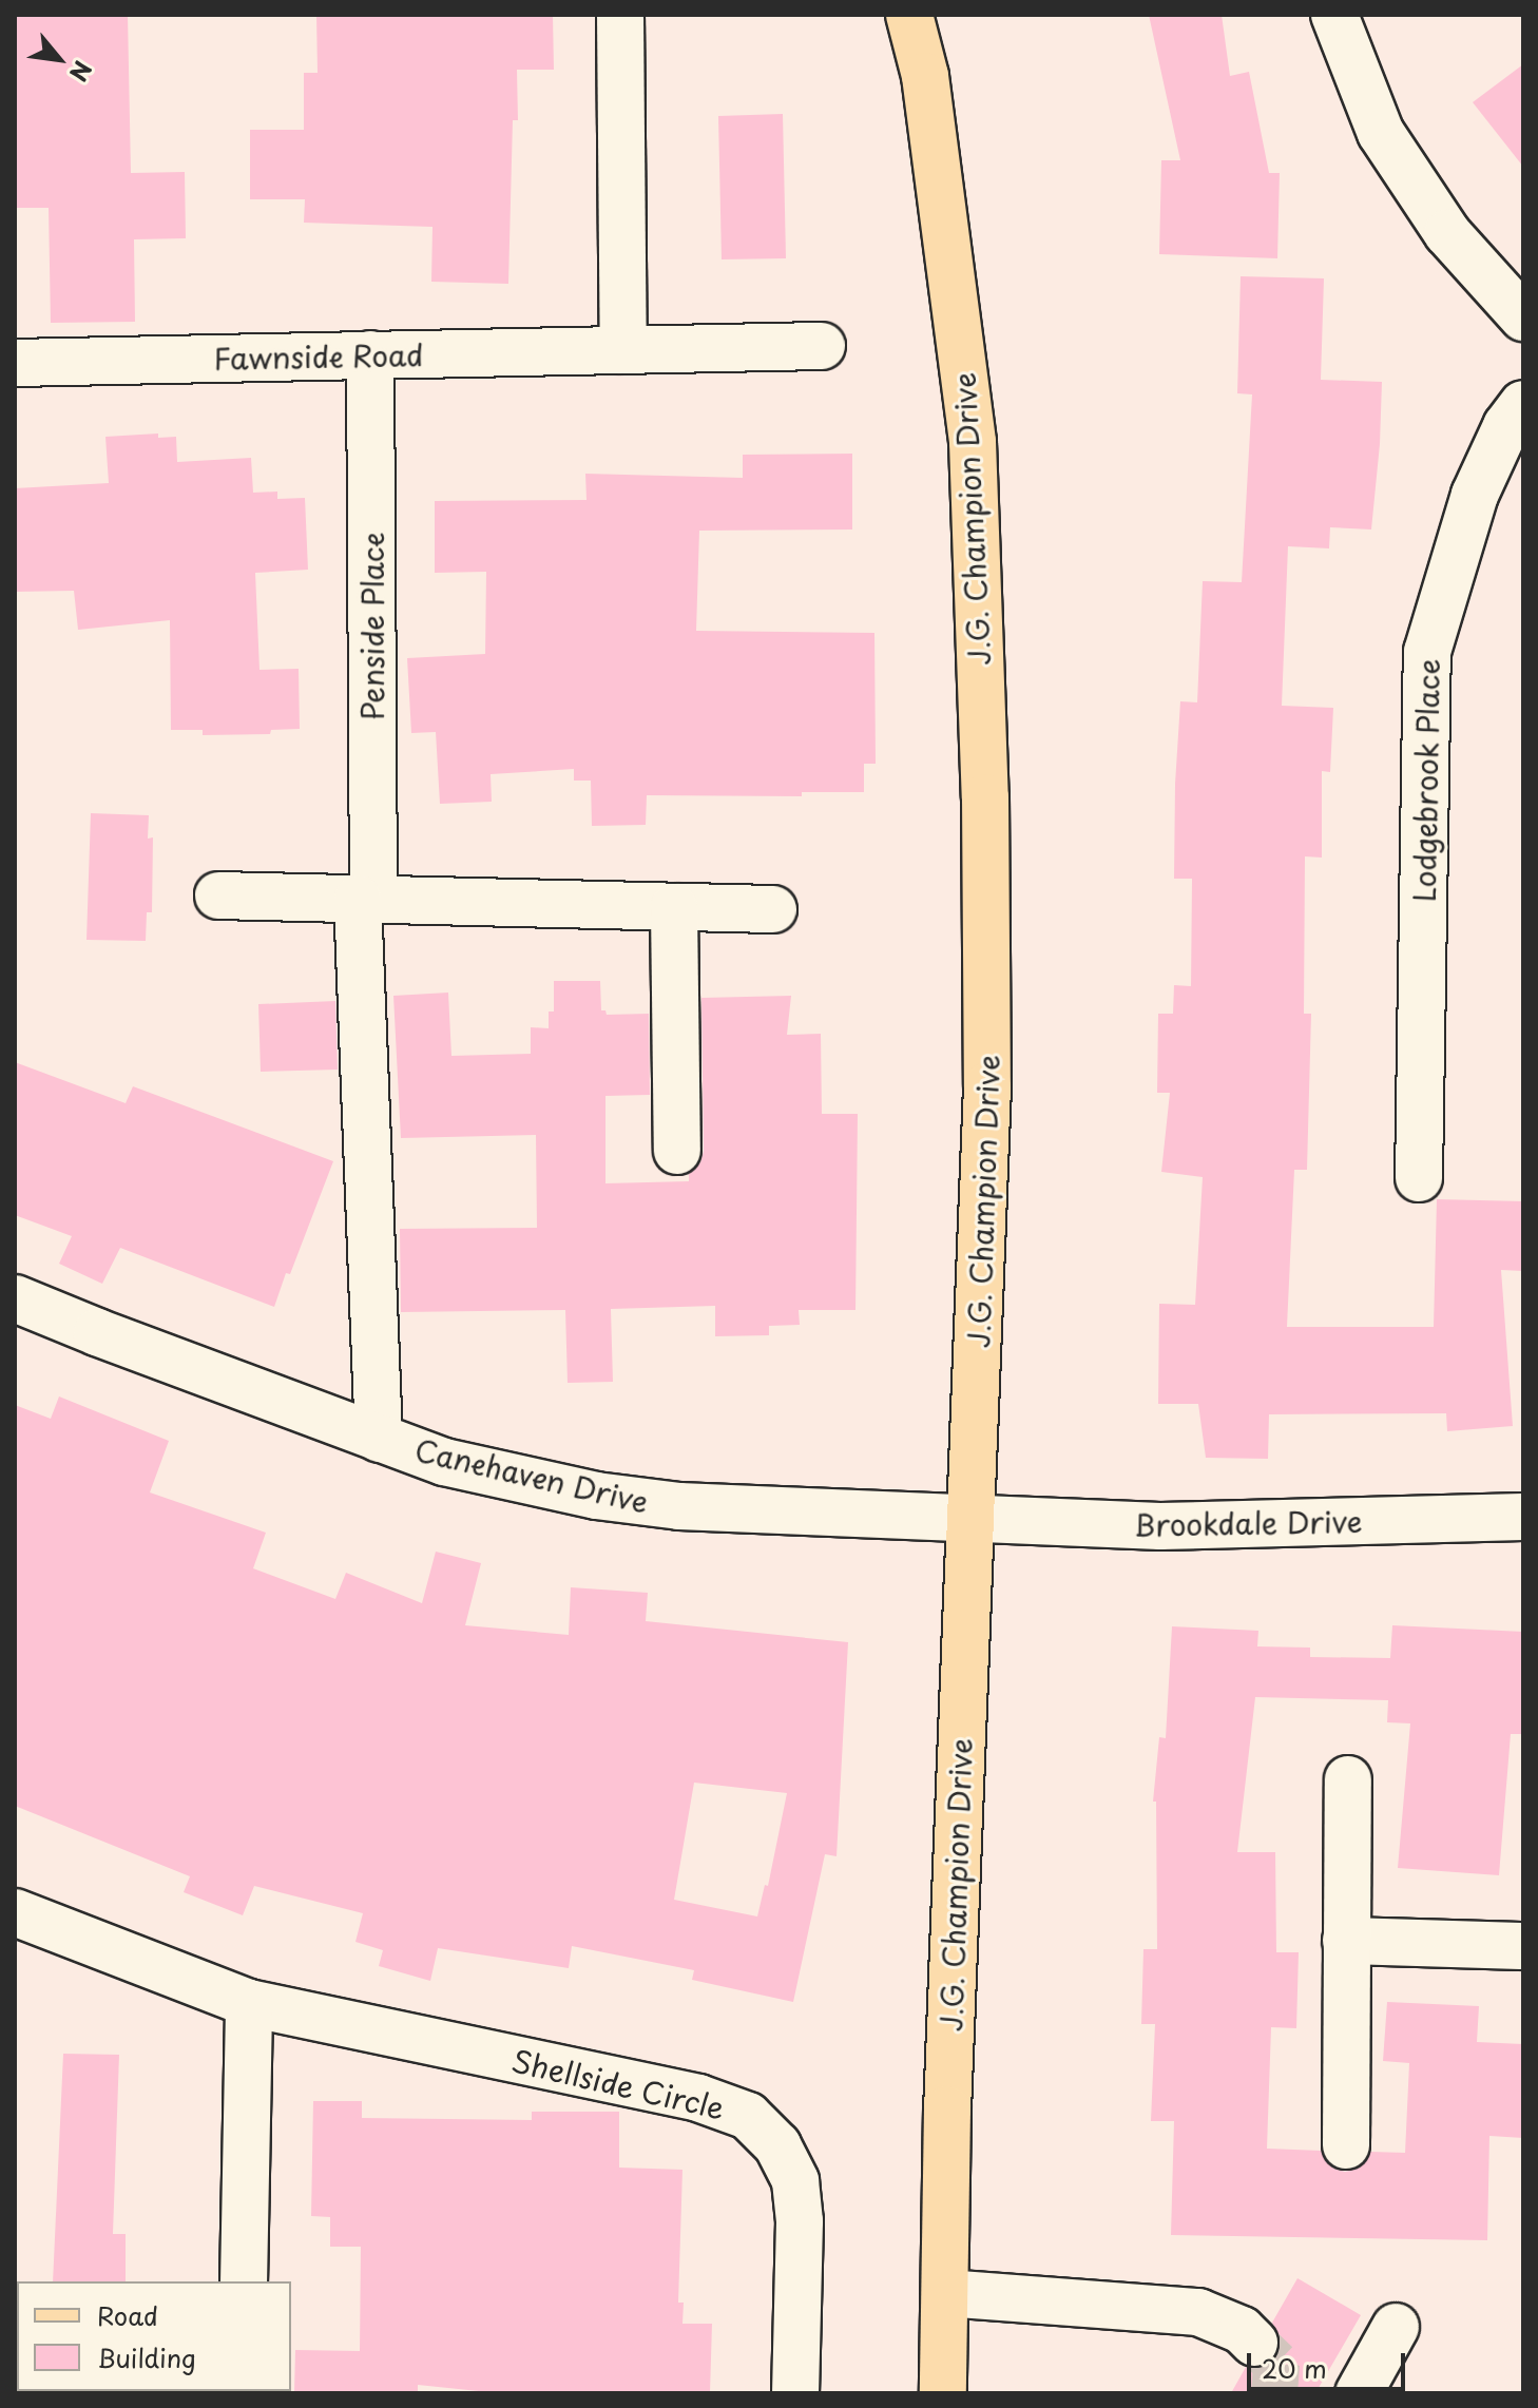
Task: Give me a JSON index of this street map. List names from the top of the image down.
{
  "streets": {
    "main road": ["J.G. Champion Drive"],
    "street": [
      "Fawnside Road",
      "Penside Place",
      "Lodgebrook Place",
      "Canehaven Drive",
      "Brookdale Drive",
      "Shellside Circle"
    ]
  },
  "crossings": [
    ["Fawnside Road", "Penside Place"],
    ["J.G. Champion Drive", "Canehaven Drive"],
    ["J.G. Champion Drive", "Brookdale Drive"],
    ["Penside Place", "Canehaven Drive"],
    ["Canehaven Drive", "Brookdale Drive"]
  ],
  "legend": ["Road", "Building"],
  "scale_bar": "20 m",
  "north": "bottom right"
}
